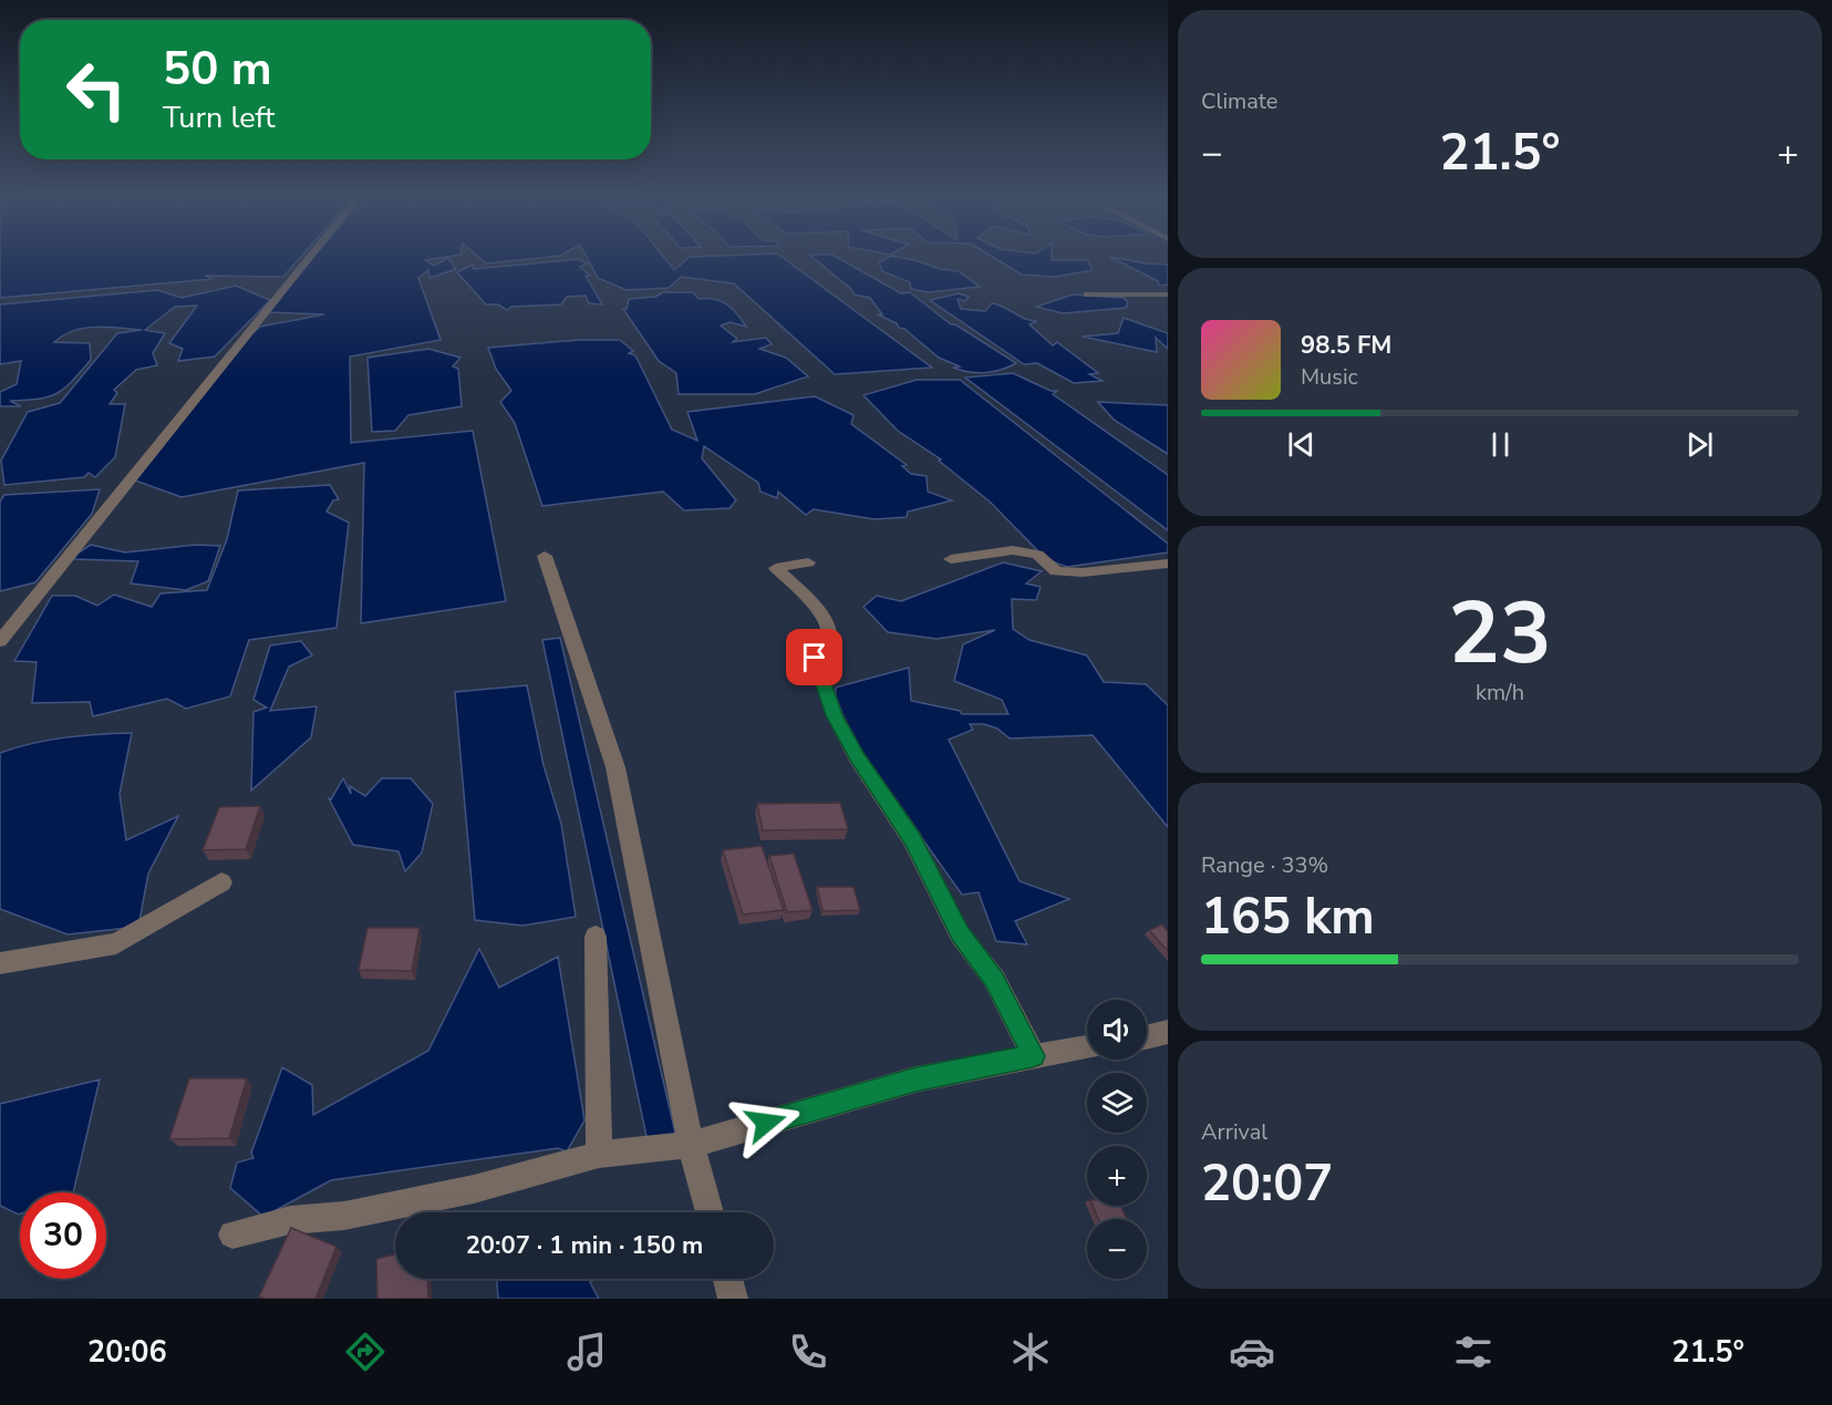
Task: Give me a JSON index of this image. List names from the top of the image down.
{
  "page": {
    "tile": [
      "Climate",
      ["23", "km/h"],
      ["Range · 33%", "165 km"],
      ["Arrival", "20:07"]
    ],
    "turn": ["50 m", "Turn left"],
    "heat": ["−", "21.5°", "+"],
    "song": ["98.5 FM", "Music"],
    "map_buttons": ["+", "−"],
    "limit": "30",
    "trip": "20:07 · 1 min · 150 m",
    "tabs": ["20:06", "21.5°"]
  }
}
